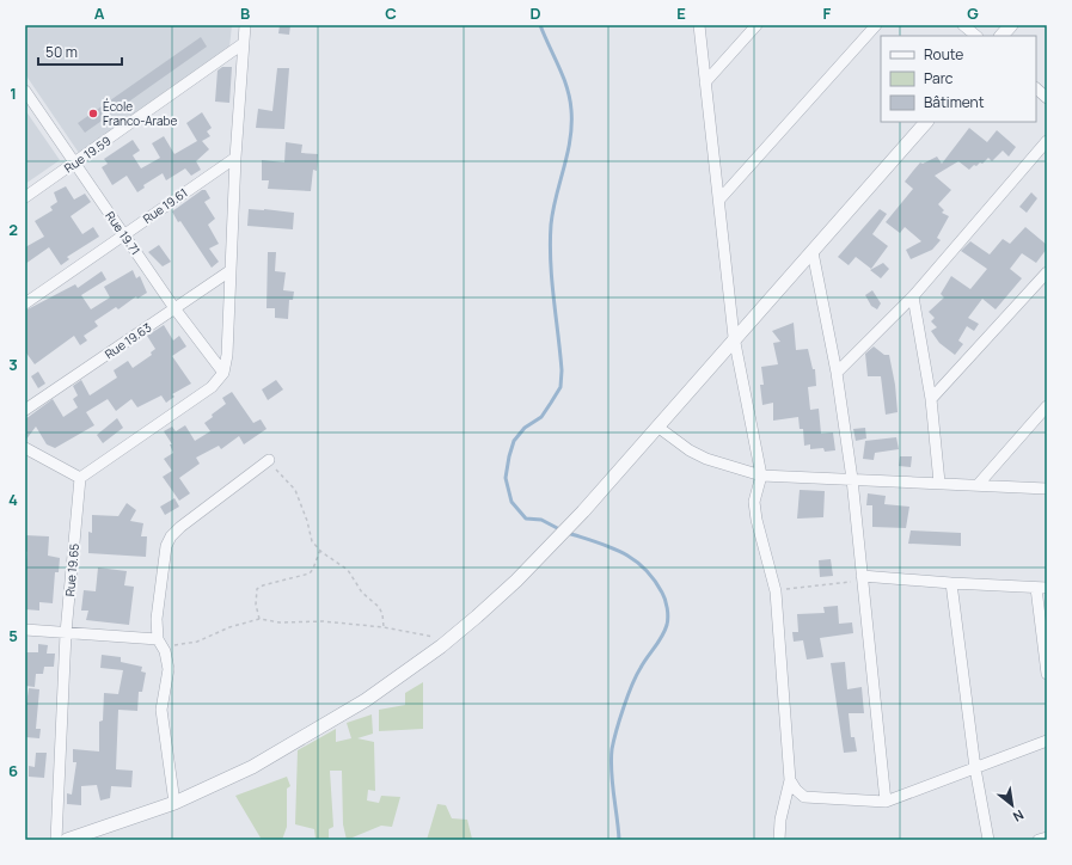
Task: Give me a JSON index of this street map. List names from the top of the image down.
{
  "streets": {
    "street": [
      "Rue 19.59",
      "Rue 19.61",
      "Rue 19.71",
      "Rue 19.63",
      "Rue 19.65"
    ]
  },
  "crossings": [
    ["Rue 19.59", "Rue 19.71"],
    ["Rue 19.61", "Rue 19.71"],
    ["Rue 19.71", "Rue 19.63"]
  ],
  "places": ["École Franco-Arabe"],
  "legend": ["Route", "Parc", "Bâtiment"],
  "scale_bar": "50 m",
  "north": "bottom right",
  "grid": {
    "columns": [
      "A",
      "B",
      "C",
      "D",
      "E",
      "F",
      "G"
    ],
    "rows": [
      "1",
      "2",
      "3",
      "4",
      "5",
      "6"
    ]
  }
}
